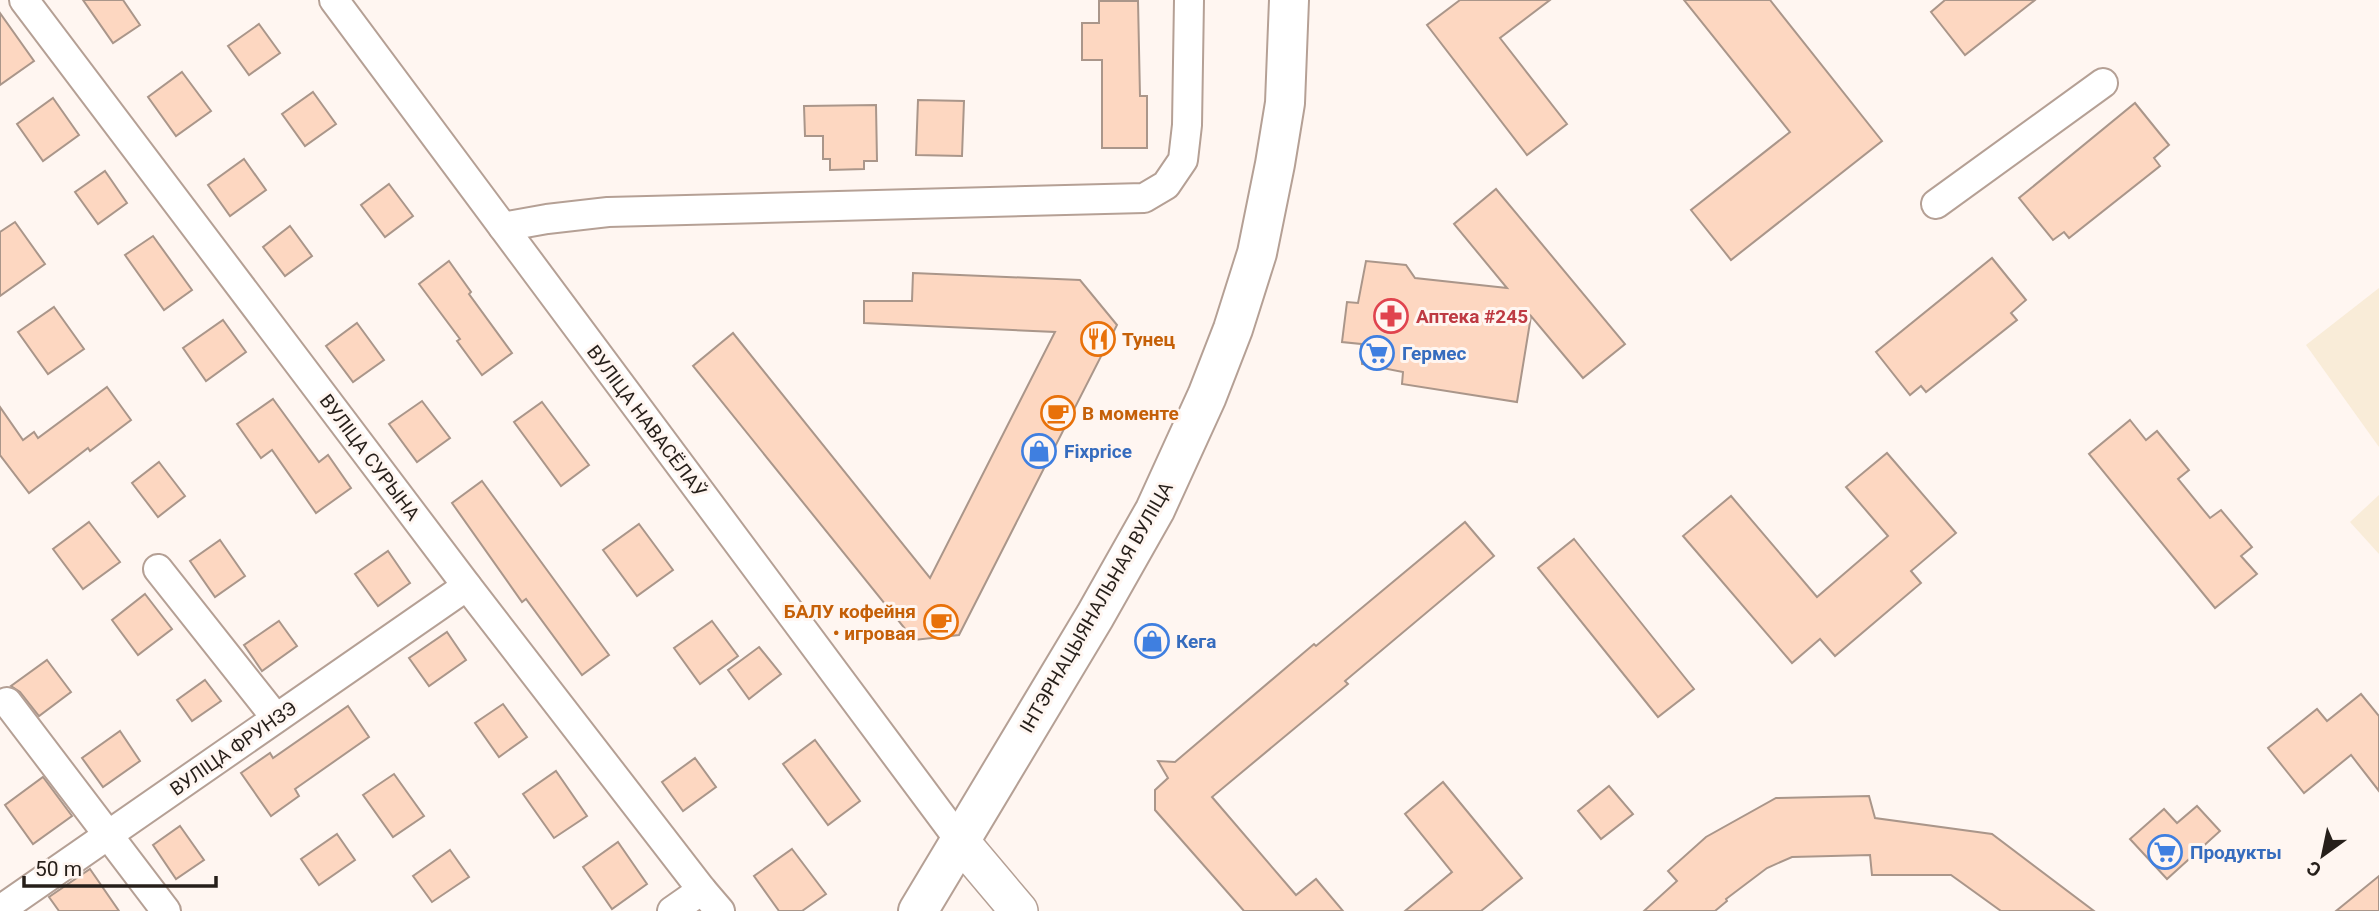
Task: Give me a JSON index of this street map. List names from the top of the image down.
{
  "streets": {
    "main road": ["ІНТЭРНАЦЫЯНАЛЬНАЯ ВУЛІЦА"],
    "street": ["ВУЛІЦА НАВАСЁЛАЎ", "ВУЛІЦА СУРЫНА", "ВУЛІЦА ФРУНЗЭ"]
  },
  "crossings": [
    ["ВУЛІЦА НАВАСЁЛАЎ", "ІНТЭРНАЦЫЯНАЛЬНАЯ ВУЛІЦА"],
    ["ВУЛІЦА СУРЫНА", "ВУЛІЦА ФРУНЗЭ"]
  ],
  "places": {
    "pharmacy": ["Аптека #245"],
    "restaurant": ["Тунец"],
    "supermarket": ["Гермес", "Продукты"],
    "cafe": ["В моменте", "БАЛУ кофейня • игровая"],
    "shop": ["Fixprice", "Кега"]
  },
  "scale_bar": "50 m",
  "north": "bottom left"
}
